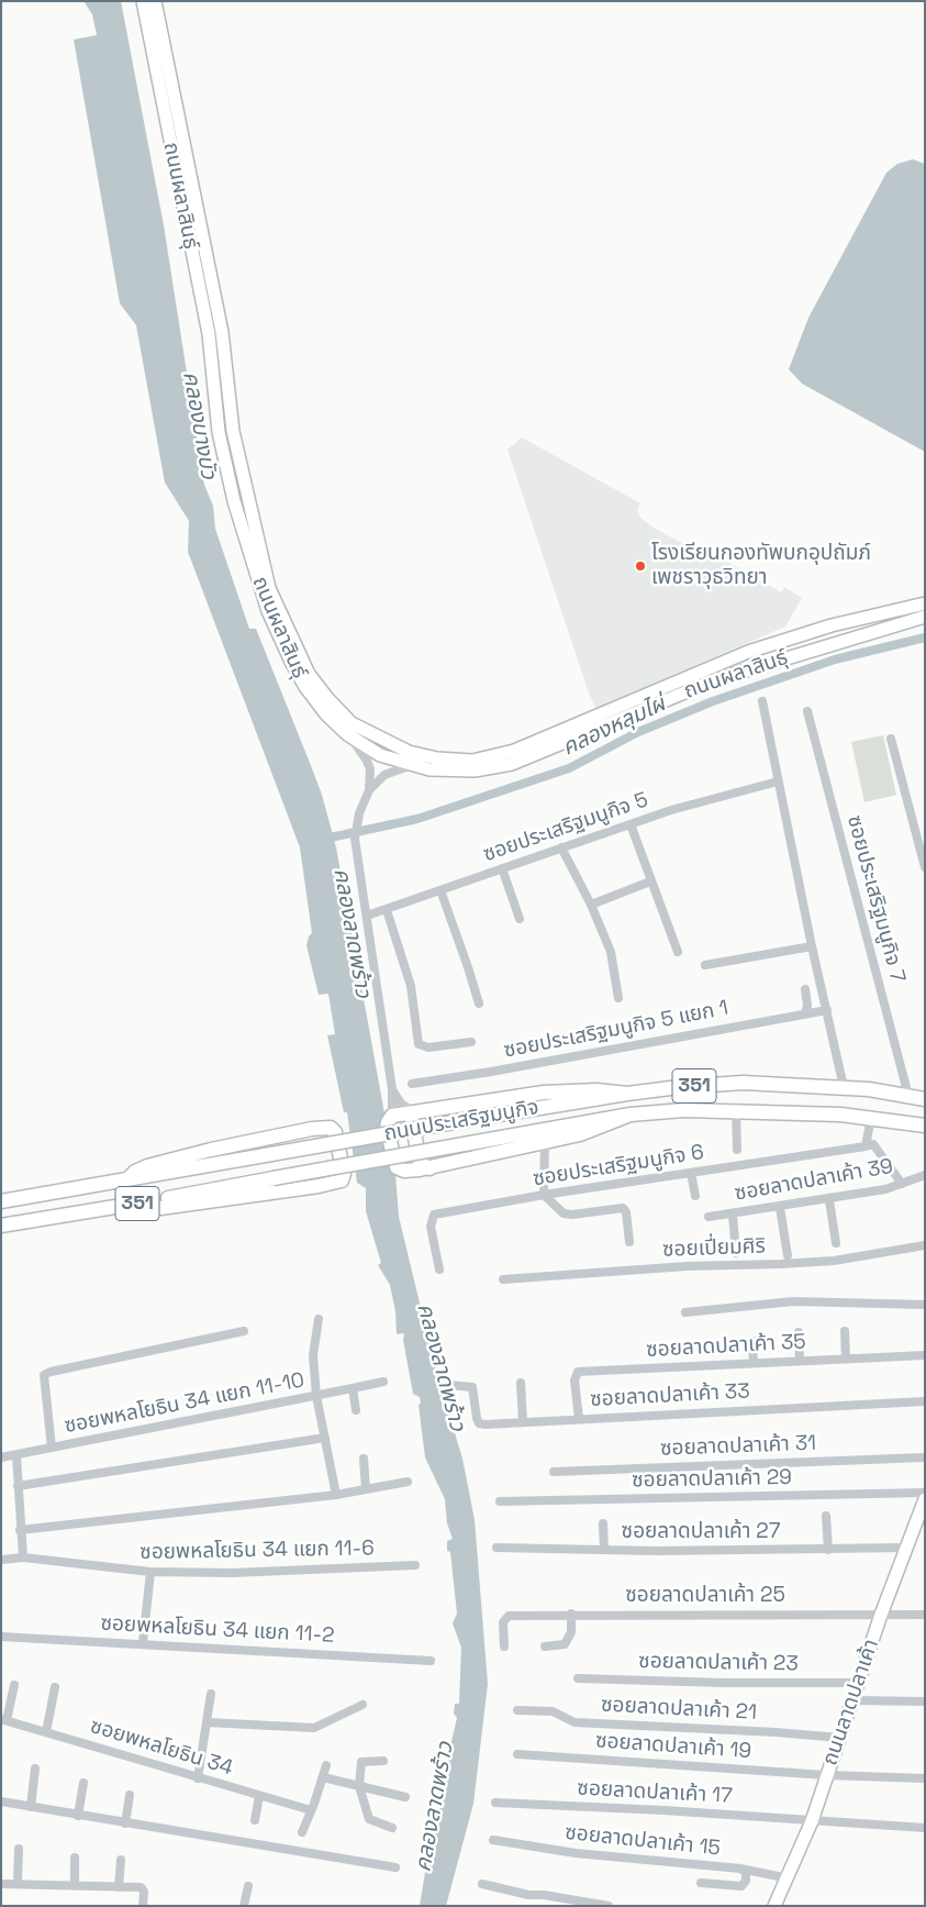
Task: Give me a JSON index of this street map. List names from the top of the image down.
{
  "streets": {
    "main road": [
      "ถนนผลาสินธุ์",
      "351",
      "ถนนประเสริฐมนูกิจ",
      "ถนนลาดปลาเค้า"
    ],
    "street": [
      "ซอยประเสริฐมนูกิจ 5",
      "ซอยประเสริฐมนูกิจ 7",
      "ซอยประเสริฐมนูกิจ 5 แยก 1",
      "ซอยประเสริฐมนูกิจ 6",
      "ซอยลาดปลาเค้า 39",
      "ซอยเปี่ยมศิริ",
      "ซอยลาดปลาเค้า 35",
      "ซอยลาดปลาเค้า 33",
      "ซอยพหลโยธิน 34 แยก 11-10",
      "ซอยลาดปลาเค้า 31",
      "ซอยลาดปลาเค้า 29",
      "ซอยลาดปลาเค้า 27",
      "ซอยพหลโยธิน 34 แยก 11-6",
      "ซอยลาดปลาเค้า 25",
      "ซอยพหลโยธิน 34 แยก 11-2",
      "ซอยลาดปลาเค้า 23",
      "ซอยลาดปลาเค้า 21",
      "ซอยลาดปลาเค้า 19",
      "ซอยพหลโยธิน 34",
      "ซอยลาดปลาเค้า 17",
      "ซอยลาดปลาเค้า 15"
    ]
  },
  "crossings": [
    ["ซอยประเสริฐมนูกิจ 7", "ถนนประเสริฐมนูกิจ"],
    ["ซอยลาดปลาเค้า 35", "ซอยลาดปลาเค้า 33"],
    ["ซอยลาดปลาเค้า 27", "ถนนลาดปลาเค้า"],
    ["ซอยลาดปลาเค้า 25", "ถนนลาดปลาเค้า"],
    ["ซอยลาดปลาเค้า 23", "ถนนลาดปลาเค้า"],
    ["ถนนลาดปลาเค้า", "ซอยลาดปลาเค้า 21"],
    ["ถนนลาดปลาเค้า", "ซอยลาดปลาเค้า 19"],
    ["ถนนลาดปลาเค้า", "ซอยลาดปลาเค้า 17"],
    ["ถนนลาดปลาเค้า", "ซอยลาดปลาเค้า 15"]
  ],
  "water": ["คลองบางบัว", "คลองหลุมไผ่", "คลองลาดพร้าว"],
  "places": ["โรงเรียนกองทัพบกอุปถัมภ์ เพชราวุธวิทยา"]
}
